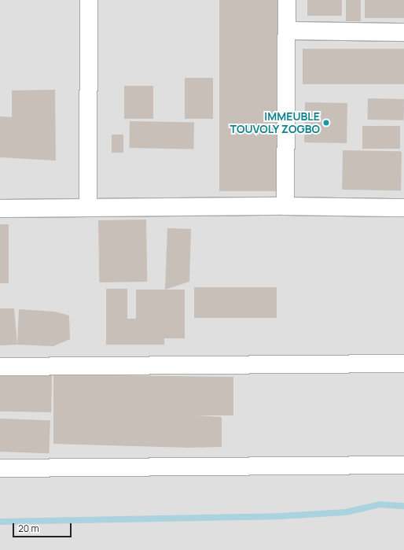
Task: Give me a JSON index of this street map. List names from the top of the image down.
{
  "places": ["IMMEUBLE TOUVOLY ZOGBO"],
  "scale_bar": "20 m"
}
